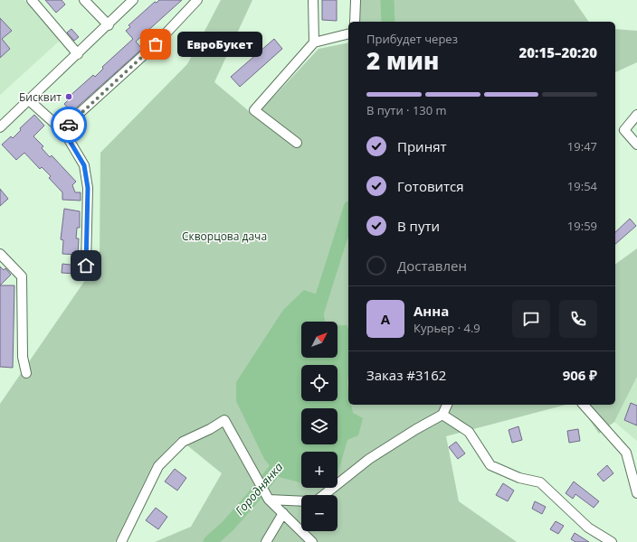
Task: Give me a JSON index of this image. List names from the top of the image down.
{
  "water": ["Городнянка"],
  "parks": ["Скворцова дача"],
  "places": ["ЕвроБукет", "Бисквит"],
  "north": "top right",
  "page": {
    "heading": ["2 мин", "Прибудет через", "20:15–20:20"],
    "panel": [
      "Анна",
      "Курьер · 4.9",
      "Заказ #3162",
      "906 ₽"
    ],
    "bubble": "ЕвроБукет",
    "bar": "В пути · 130 m",
    "list": [
      ["Принят", "19:47"],
      ["Готовится", "19:54"],
      ["В пути", "19:59"],
      "Доставлен"
    ],
    "round": "А",
    "map_buttons": ["+", "−"]
  }
}
